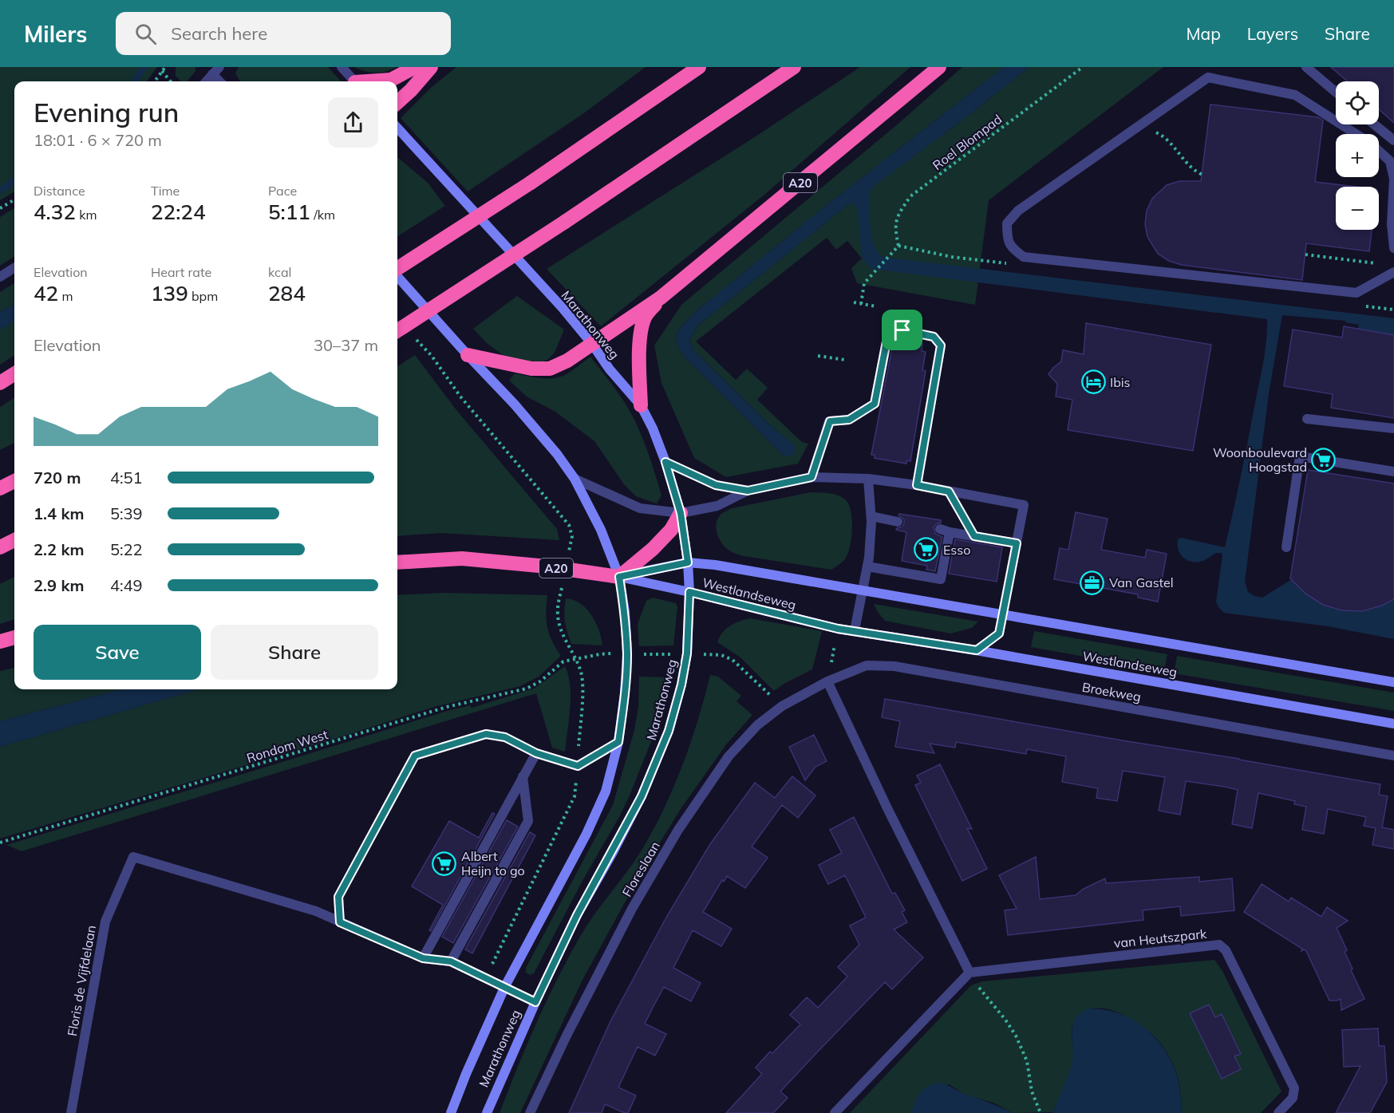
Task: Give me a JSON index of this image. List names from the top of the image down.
{
  "streets": {
    "highway": ["A20"],
    "main road": ["Marathonweg", "Westlandseweg"],
    "street": [
      "Broekweg",
      "Floreslaan",
      "van Heutszpark",
      "Floris de Vijfdelaan"
    ],
    "path": ["Roel Blompad", "Rondom West"]
  },
  "crossings": [
    ["A20", "Marathonweg"],
    ["A20", "Westlandseweg"],
    ["Marathonweg", "Westlandseweg"],
    ["Broekweg", "Floreslaan"]
  ],
  "places": {
    "hotel": ["Ibis"],
    "supermarket": ["Woonboulevard Hoogstad", "Esso", "Albert Heijn to go"],
    "office": ["Van Gastel"]
  },
  "page": {
    "header": "Milers",
    "search": "Search here",
    "nav": ["Map", "Layers", "Share"],
    "map_buttons": ["+", "−"],
    "heading": ["Evening run", "18:01 · 6 × 720 m"],
    "stats": [
      ["Distance", "4.32 km"],
      ["Time", "22:24"],
      ["Pace", "5:11 /km"],
      ["Elevation", "42 m"],
      ["Heart rate", "139 bpm"],
      ["kcal", "284"]
    ],
    "chart": ["Elevation", "30–37 m"],
    "list": [
      {
        "name": "720 m",
        "note": "4:51"
      },
      {
        "name": "1.4 km",
        "note": "5:39"
      },
      {
        "name": "2.2 km",
        "note": "5:22"
      },
      {
        "name": "2.9 km",
        "note": "4:49"
      }
    ],
    "buttons": ["Save", "Share"]
  }
}
